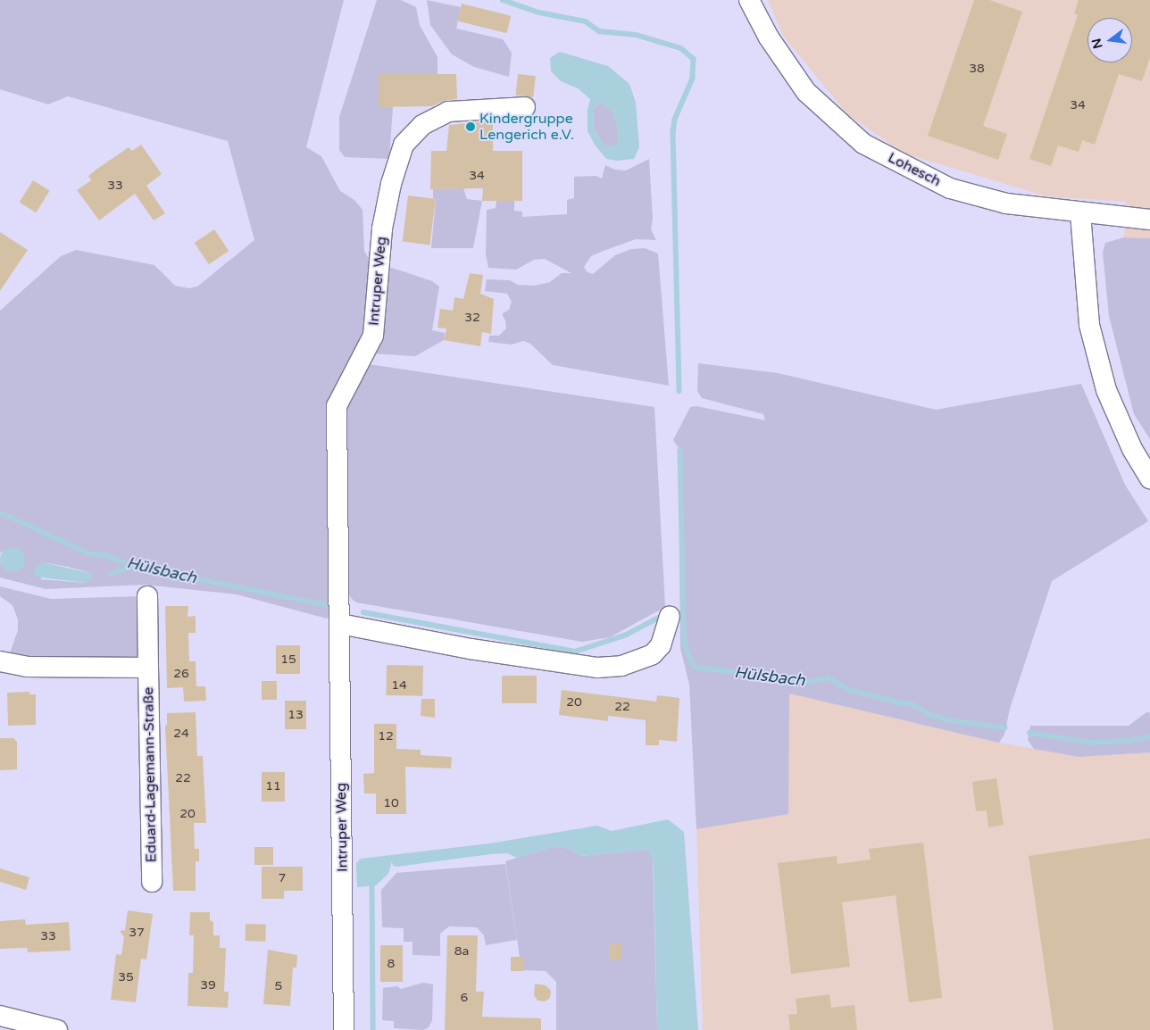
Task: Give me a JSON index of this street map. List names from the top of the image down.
{
  "streets": {
    "street": ["Lohesch", "Intruper Weg", "Eduard-Lagemann-Straße"]
  },
  "water": ["Hülsbach"],
  "places": ["Kindergruppe Lengerich e.V."],
  "house_numbers": [
    "38",
    "34",
    "34",
    "33",
    "32",
    "15",
    "26",
    "14",
    "20",
    "22",
    "13",
    "24",
    "12",
    "22",
    "11",
    "10",
    "20",
    "7",
    "37",
    "33",
    "8a",
    "8",
    "35",
    "39",
    "5",
    "6"
  ],
  "north": "left"
}
